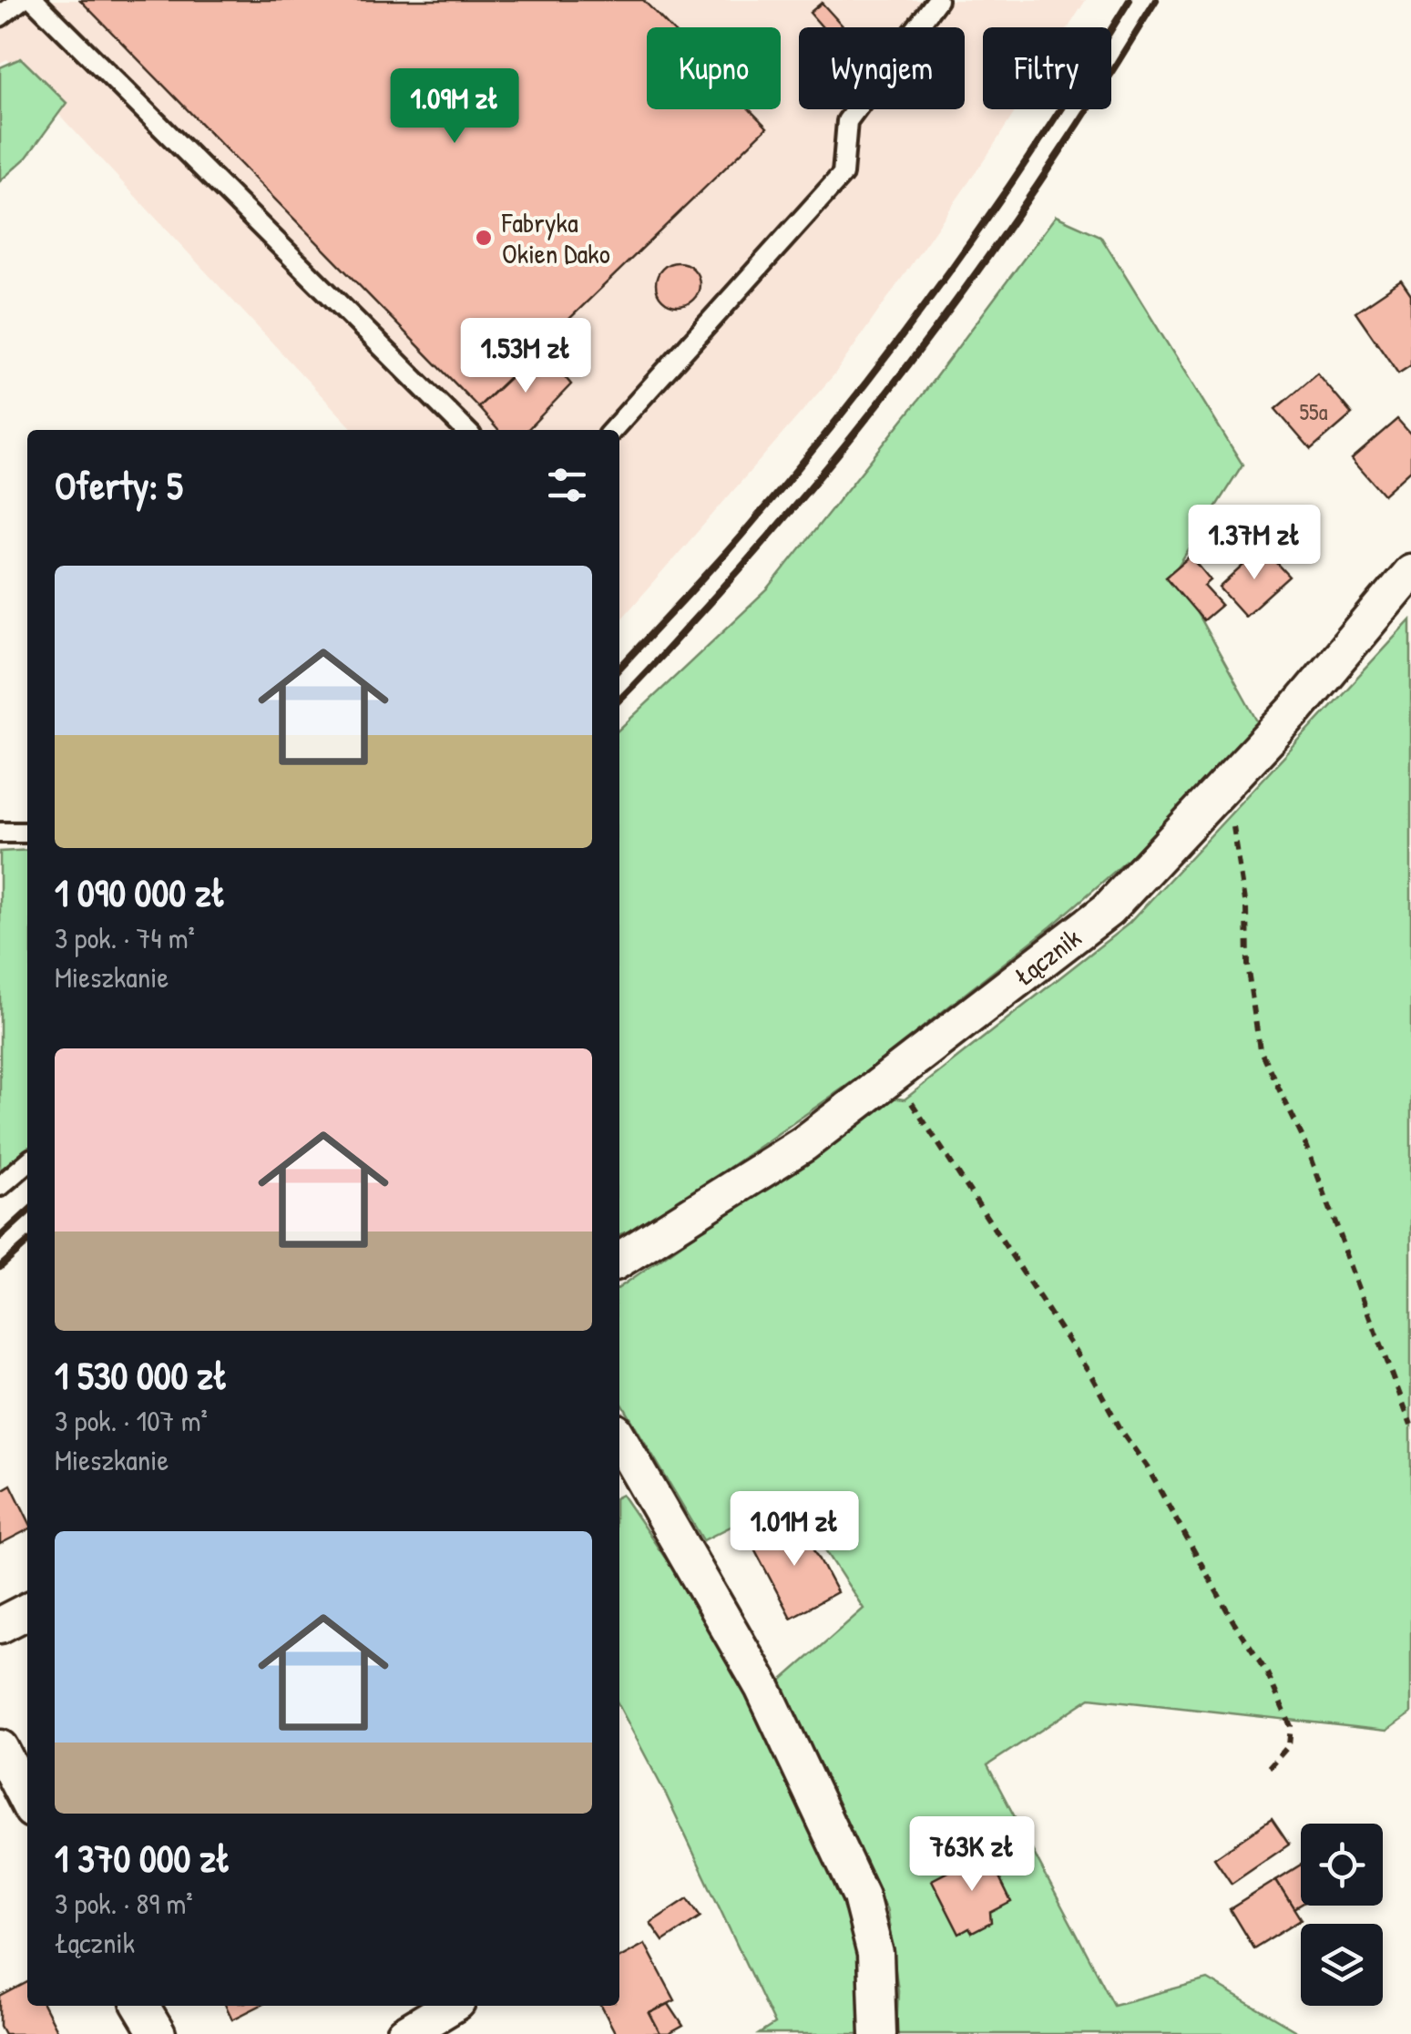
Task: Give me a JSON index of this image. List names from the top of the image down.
{
  "streets": {
    "street": ["Łącznik"]
  },
  "places": ["Fabryka Okien Dako"],
  "house_numbers": ["55a"],
  "page": {
    "chip": ["Kupno", "Wynajem", "Filtry"],
    "price": [
      "1.09M zł",
      "1.53M zł",
      "1.37M zł",
      "1.01M zł",
      "763K zł"
    ],
    "heading": "Oferty: 5",
    "list": [
      {
        "name": "1 090 000 zł",
        "note": "3 pok. · 74 m² · Mieszkanie"
      },
      {
        "name": "1 530 000 zł",
        "note": "3 pok. · 107 m² · Mieszkanie"
      },
      {
        "name": "1 370 000 zł",
        "note": "3 pok. · 89 m² · Łącznik"
      }
    ]
  }
}
